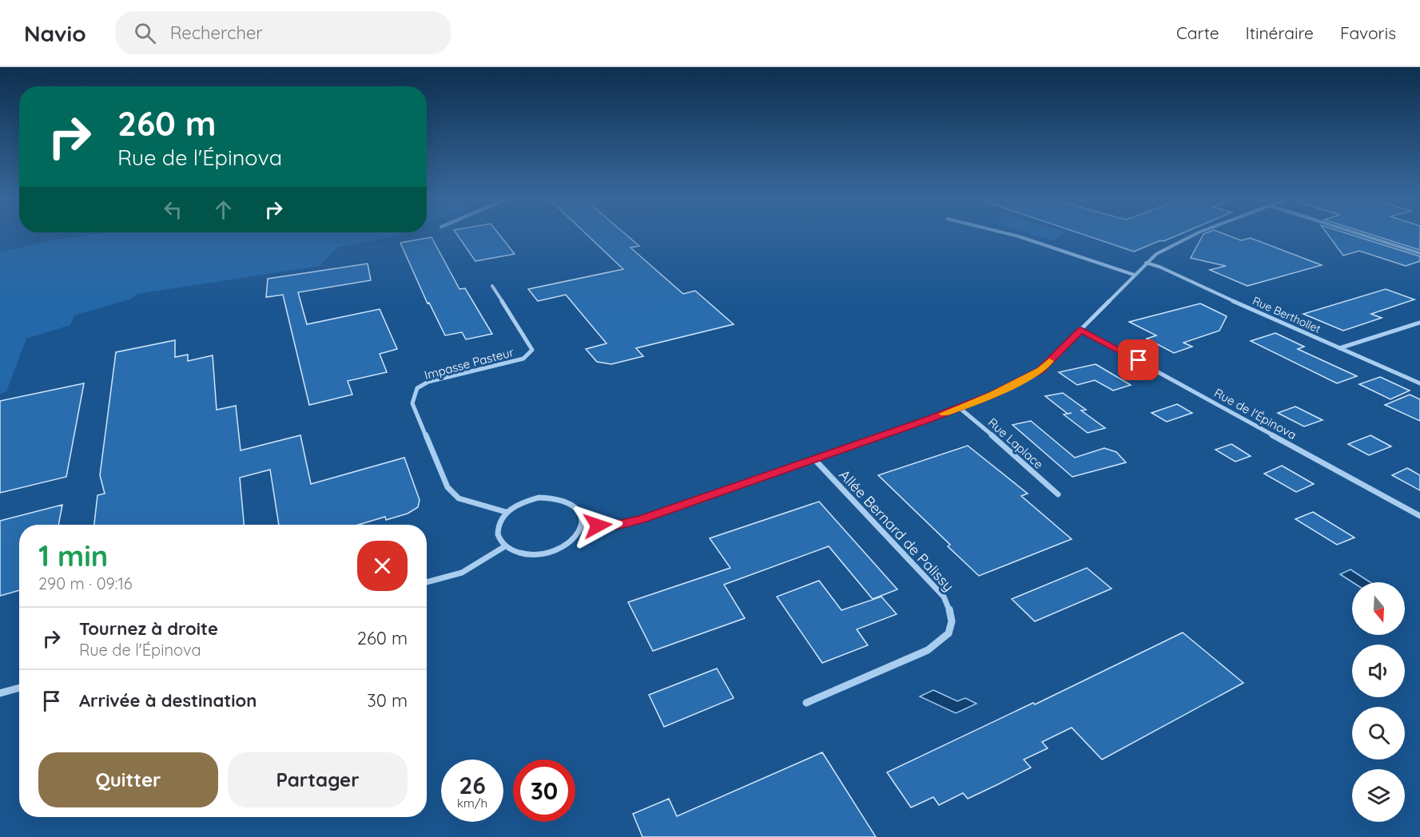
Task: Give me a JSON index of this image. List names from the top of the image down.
{
  "streets": {
    "street": [
      "Rue Berthollet",
      "Impasse Pasteur",
      "Rue de l'Épinova",
      "Rue Laplace",
      "Allée Bernard de Palissy"
    ]
  },
  "north": "bottom",
  "page": {
    "header": "Navio",
    "search": "Rechercher",
    "nav": ["Carte", "Itinéraire", "Favoris"],
    "turn": ["260 m", "Rue de l'Épinova"],
    "heading": ["1 min", "290 m · 09:16"],
    "list": [
      {
        "name": "Tournez à droite",
        "note": "Rue de l'Épinova",
        "value": "260 m"
      },
      {
        "name": "Arrivée à destination",
        "value": "30 m"
      }
    ],
    "buttons": ["Quitter", "Partager"],
    "speed": "26 km/h",
    "limit": "30"
  }
}
